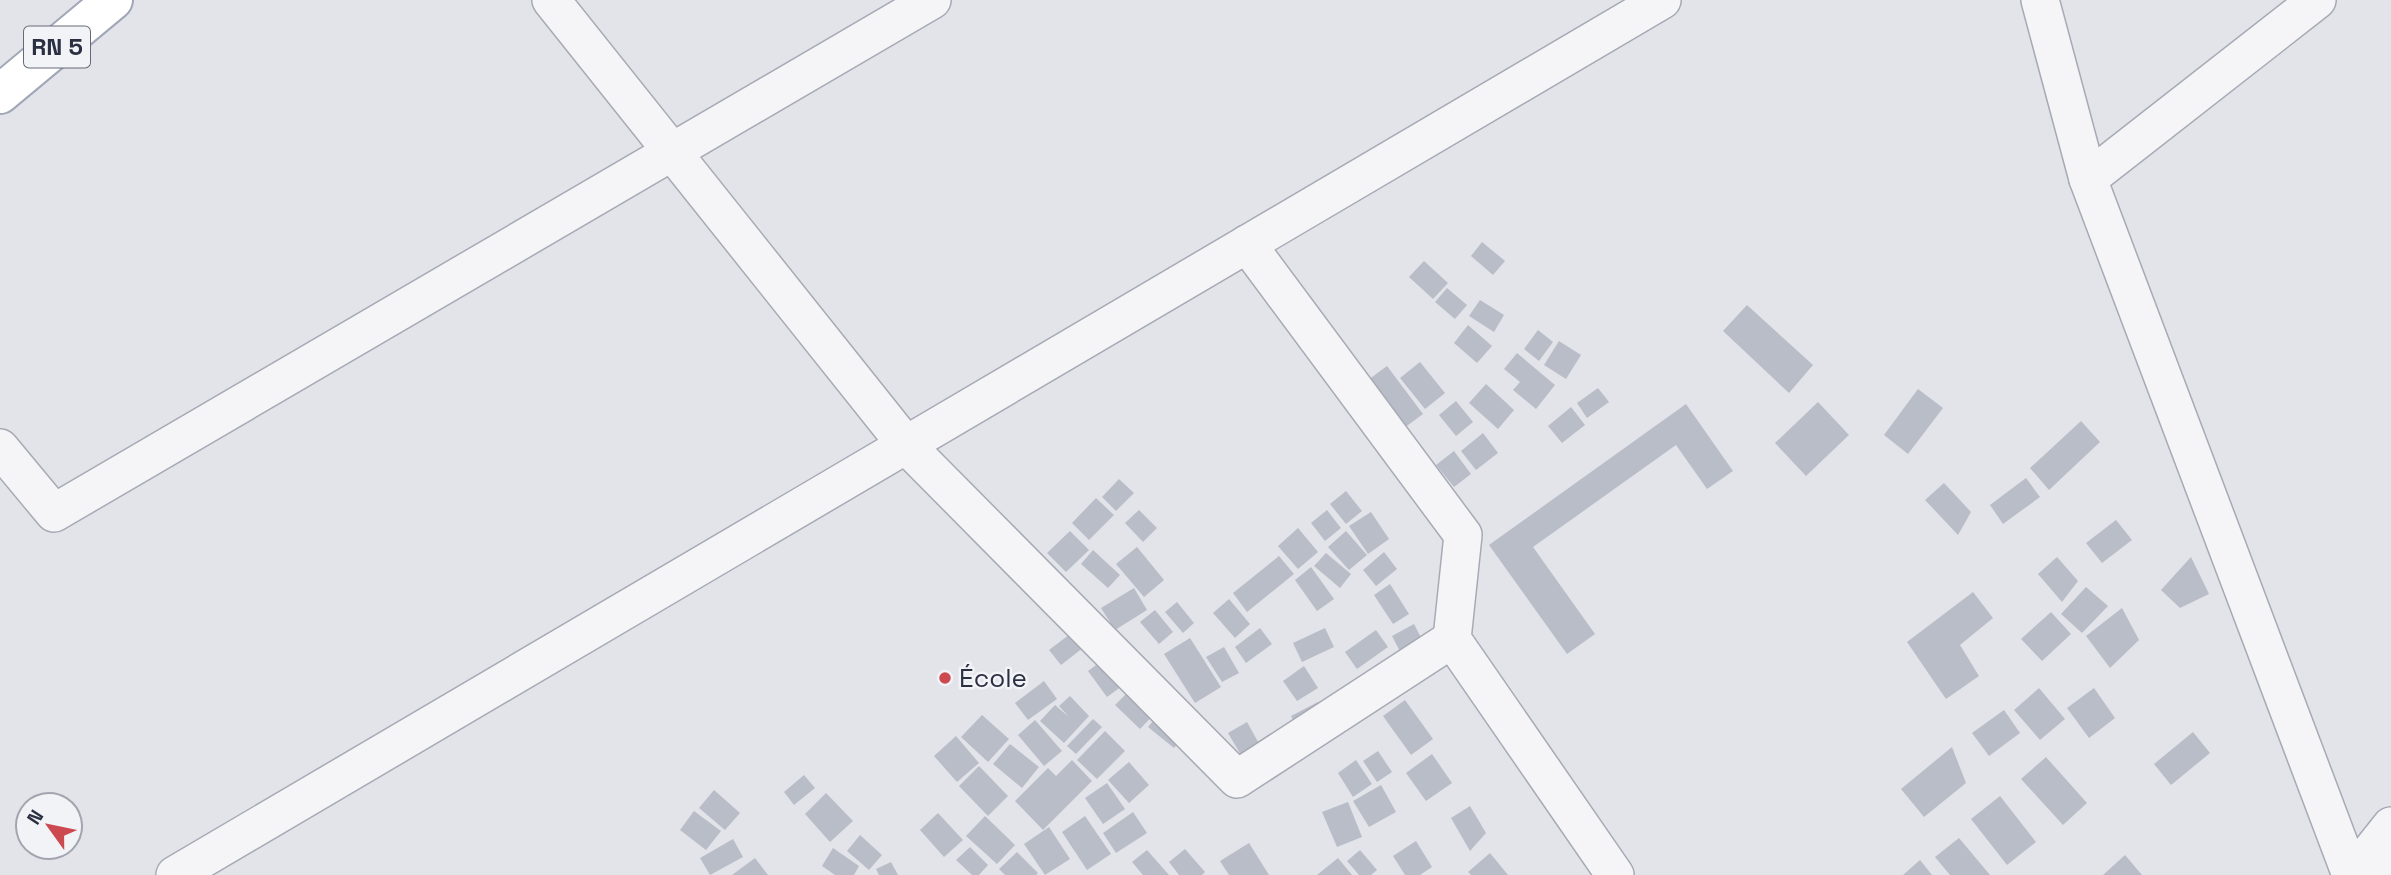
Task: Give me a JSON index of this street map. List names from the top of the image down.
{
  "streets": {
    "main road": ["RN 5"]
  },
  "places": ["École"],
  "north": "top left"
}
